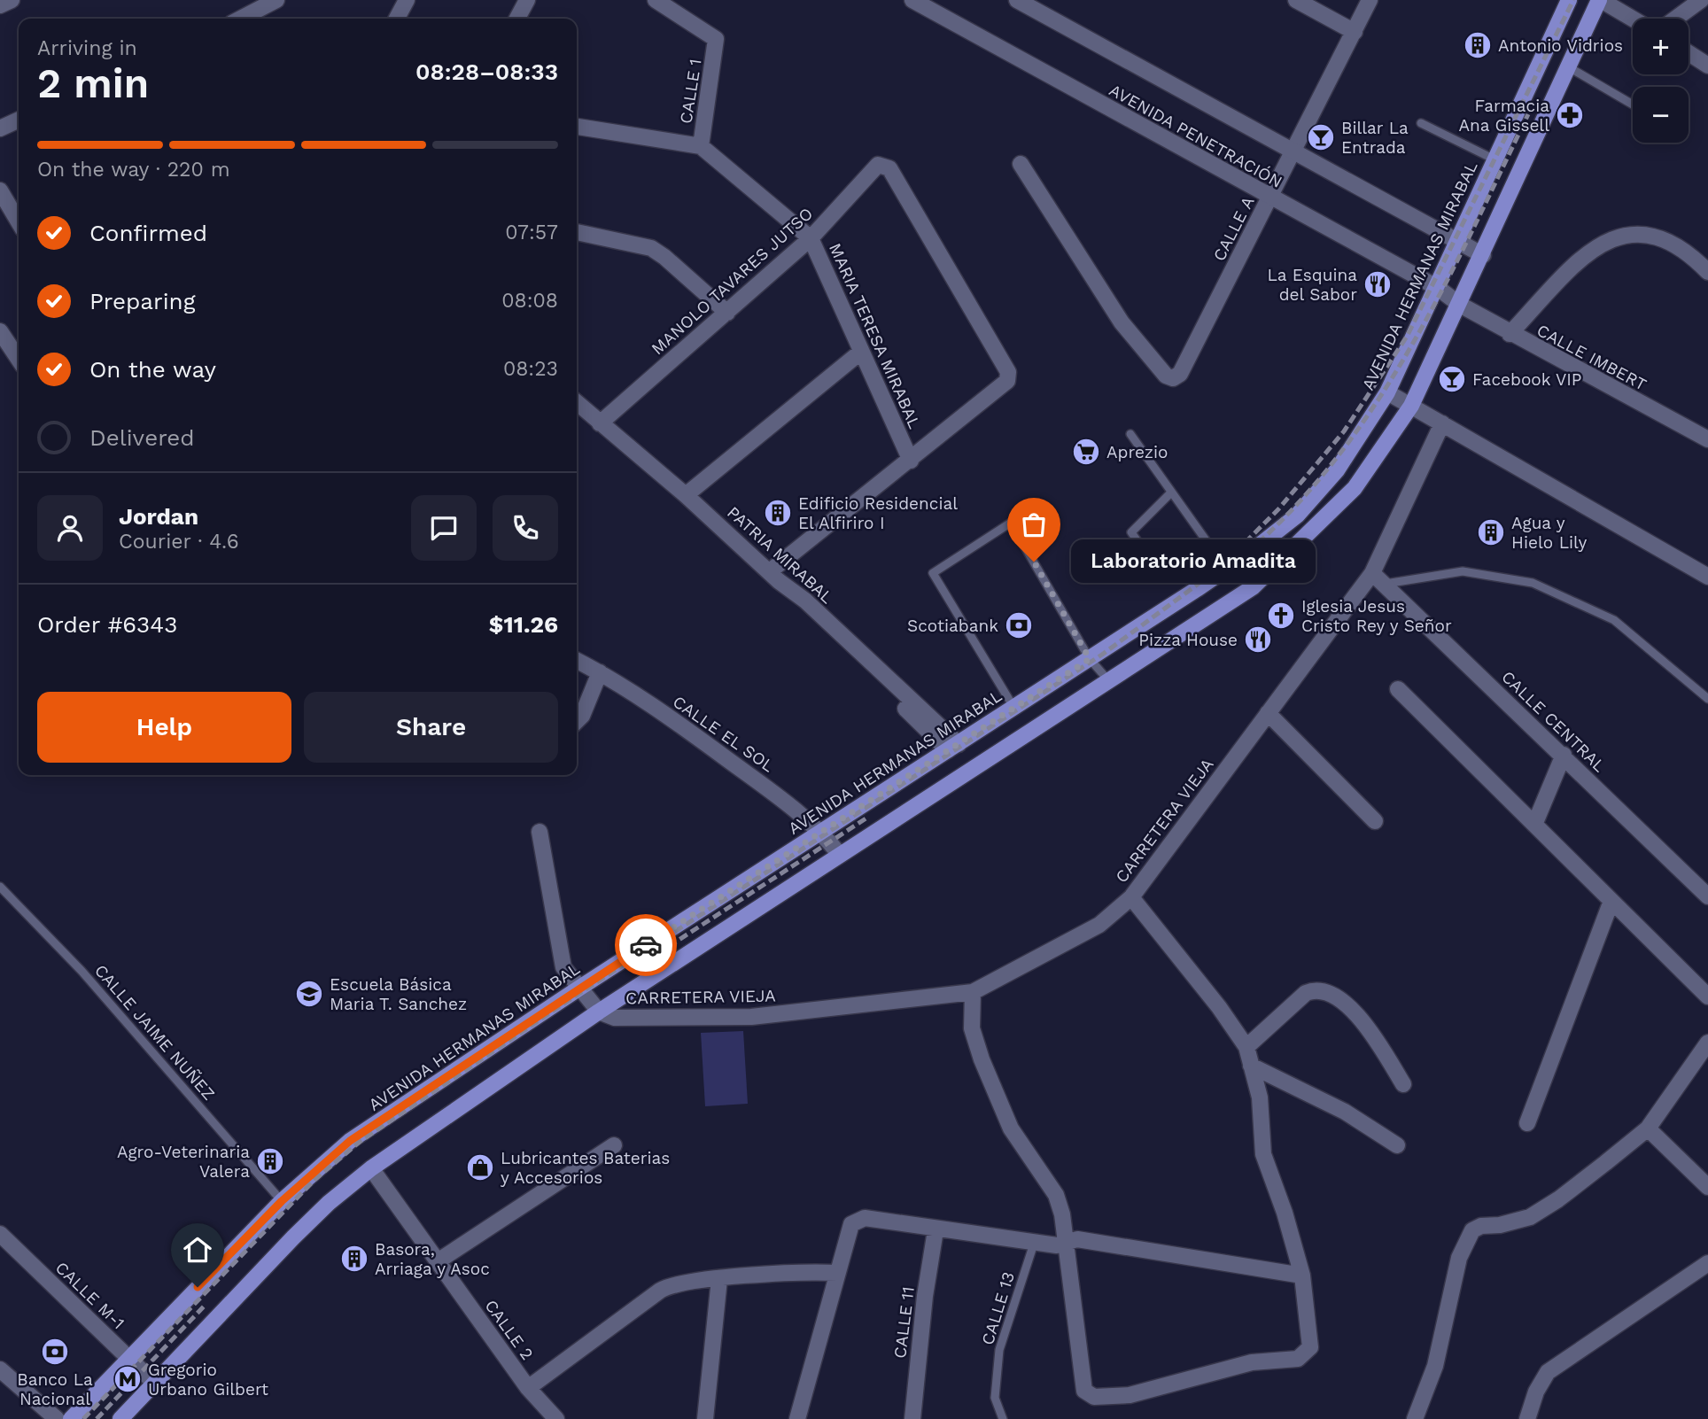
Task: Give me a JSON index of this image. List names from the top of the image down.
{
  "streets": {
    "main road": ["AVENIDA HERMANAS MIRABAL"],
    "street": [
      "CALLE 1",
      "AVENIDA PENETRACIÓN",
      "CALLE A",
      "MANOLO TAVARES JUTSO",
      "MARIA TERESA MIRABAL",
      "CALLE IMBERT",
      "PATRIA MIRABAL",
      "CALLE CENTRAL",
      "CALLE EL SOL",
      "CARRETERA VIEJA",
      "CALLE M-1",
      "CALLE 11",
      "CALLE 2"
    ],
    "lane": ["CALLE JAIME NUÑEZ", "CALLE 13"]
  },
  "crossings": [
    ["CALLE 1", "MARIA TERESA MIRABAL"],
    ["AVENIDA PENETRACIÓN", "CALLE A"],
    ["AVENIDA PENETRACIÓN", "AVENIDA HERMANAS MIRABAL"],
    ["AVENIDA PENETRACIÓN", "CALLE IMBERT"],
    ["AVENIDA HERMANAS MIRABAL", "PATRIA MIRABAL"],
    ["AVENIDA HERMANAS MIRABAL", "CALLE EL SOL"],
    ["AVENIDA HERMANAS MIRABAL", "CALLE JAIME NUÑEZ"],
    ["AVENIDA HERMANAS MIRABAL", "CALLE M-1"],
    ["MANOLO TAVARES JUTSO", "MARIA TERESA MIRABAL"],
    ["MANOLO TAVARES JUTSO", "PATRIA MIRABAL"],
    ["CALLE CENTRAL", "CARRETERA VIEJA"]
  ],
  "places": {
    "building": [
      "Antonio Vidrios",
      "Edificio Residencial El Alfiriro I",
      "Agua y Hielo Lily",
      "Agro-Veterinaria Valera",
      "Basora, Arriaga y Asoc"
    ],
    "pharmacy": ["Farmacia Ana Gissell"],
    "bar": ["Billar La Entrada", "Facebook VIP"],
    "restaurant": ["La Esquina del Sabor", "Pizza House"],
    "supermarket": ["Aprezio"],
    "other": ["Laboratorio Amadita"],
    "church": ["Iglesia Jesus Cristo Rey y Señor"],
    "bank": ["Scotiabank", "Banco La Nacional"],
    "school or university": ["Escuela Básica Maria T. Sanchez"],
    "shop": ["Lubricantes Baterias y Accesorios"],
    "metro station": ["Gregorio Urbano Gilbert"]
  },
  "page": {
    "map_buttons": ["+", "−"],
    "heading": ["2 min", "Arriving in", "08:28–08:33"],
    "panel": [
      "Jordan",
      "Courier · 4.6",
      "Order #6343",
      "$11.26"
    ],
    "bar": "On the way · 220 m",
    "list": [
      ["Confirmed", "07:57"],
      ["Preparing", "08:08"],
      ["On the way", "08:23"],
      "Delivered"
    ],
    "bubble": "Laboratorio Amadita",
    "buttons": ["Help", "Share"]
  }
}
